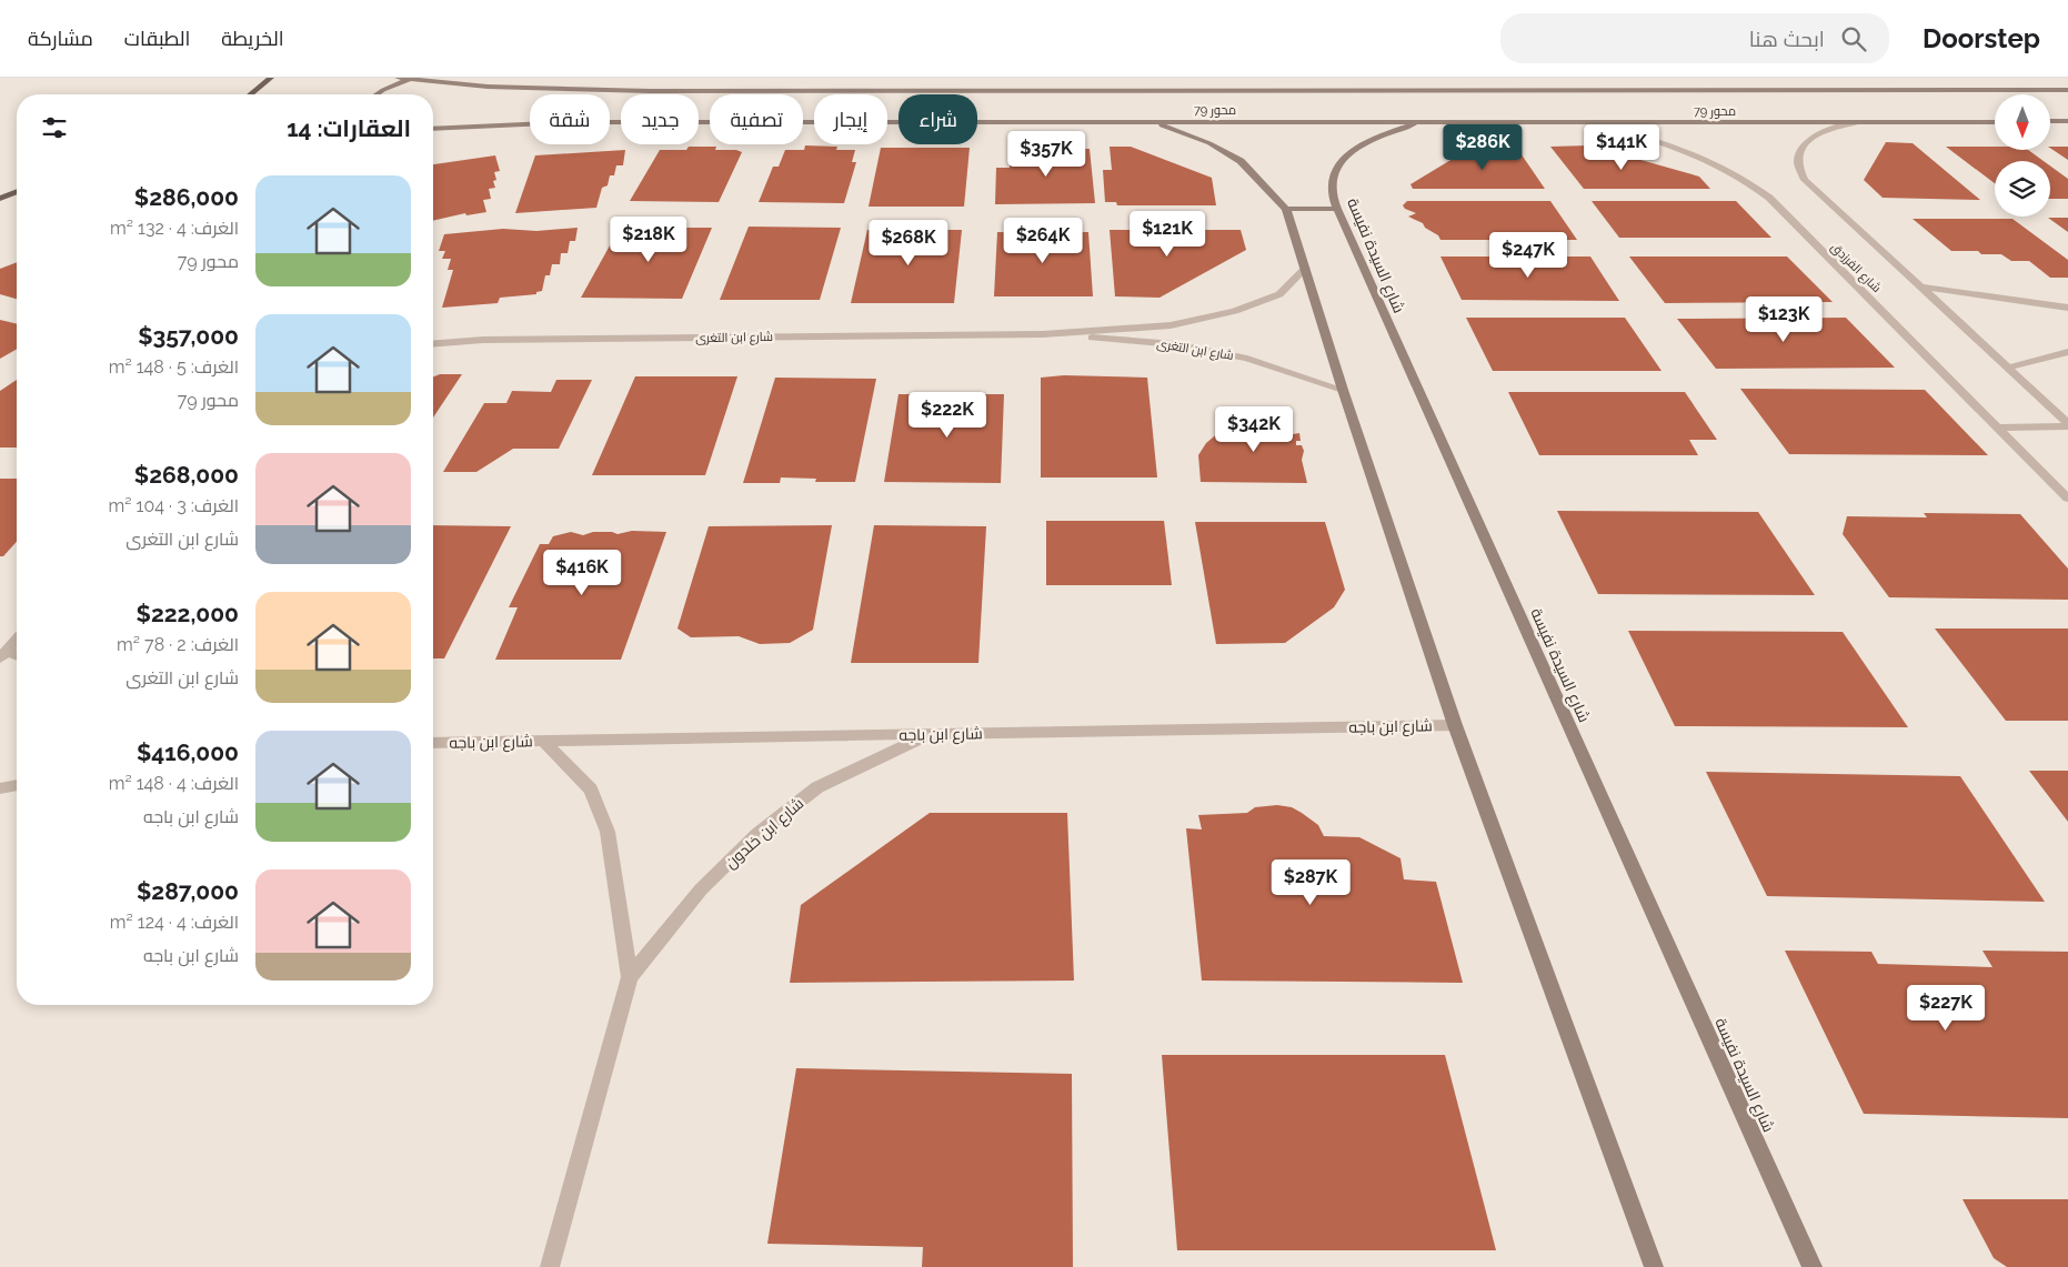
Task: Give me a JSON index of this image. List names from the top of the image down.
{
  "streets": {
    "main road": ["محور 79", "شارع السيدة نفيسة"],
    "street": [
      "شارع الفرزدق",
      "شارع ابن التغرى",
      "شارع ابن باجه",
      "شارع ابن خلدون"
    ]
  },
  "crossings": [
    ["محور 79", "شارع السيدة نفيسة"],
    ["محور 79", "شارع الفرزدق"],
    ["شارع ابن باجه", "شارع ابن خلدون"]
  ],
  "north": "bottom",
  "page": {
    "header": "Doorstep",
    "search": "ابحث هنا",
    "nav": ["الخريطة", "الطبقات", "مشاركة"],
    "chip": [
      "شراء",
      "إيجار",
      "تصفية",
      "جديد",
      "شقة"
    ],
    "heading": "العقارات: 14",
    "price": [
      "$286K",
      "$141K",
      "$357K",
      "$121K",
      "$218K",
      "$264K",
      "$268K",
      "$247K",
      "$123K",
      "$222K",
      "$342K",
      "$416K",
      "$287K",
      "$227K"
    ],
    "list": [
      {
        "name": "$286,000",
        "note": "الغرف: 4 · 132 m² · محور 79"
      },
      {
        "name": "$357,000",
        "note": "الغرف: 5 · 148 m² · محور 79"
      },
      {
        "name": "$268,000",
        "note": "الغرف: 3 · 104 m² · شارع ابن التغرى"
      },
      {
        "name": "$222,000",
        "note": "الغرف: 2 · 78 m² · شارع ابن التغرى"
      },
      {
        "name": "$416,000",
        "note": "الغرف: 4 · 148 m² · شارع ابن باجه"
      },
      {
        "name": "$287,000",
        "note": "الغرف: 4 · 124 m² · شارع ابن باجه"
      }
    ]
  }
}
